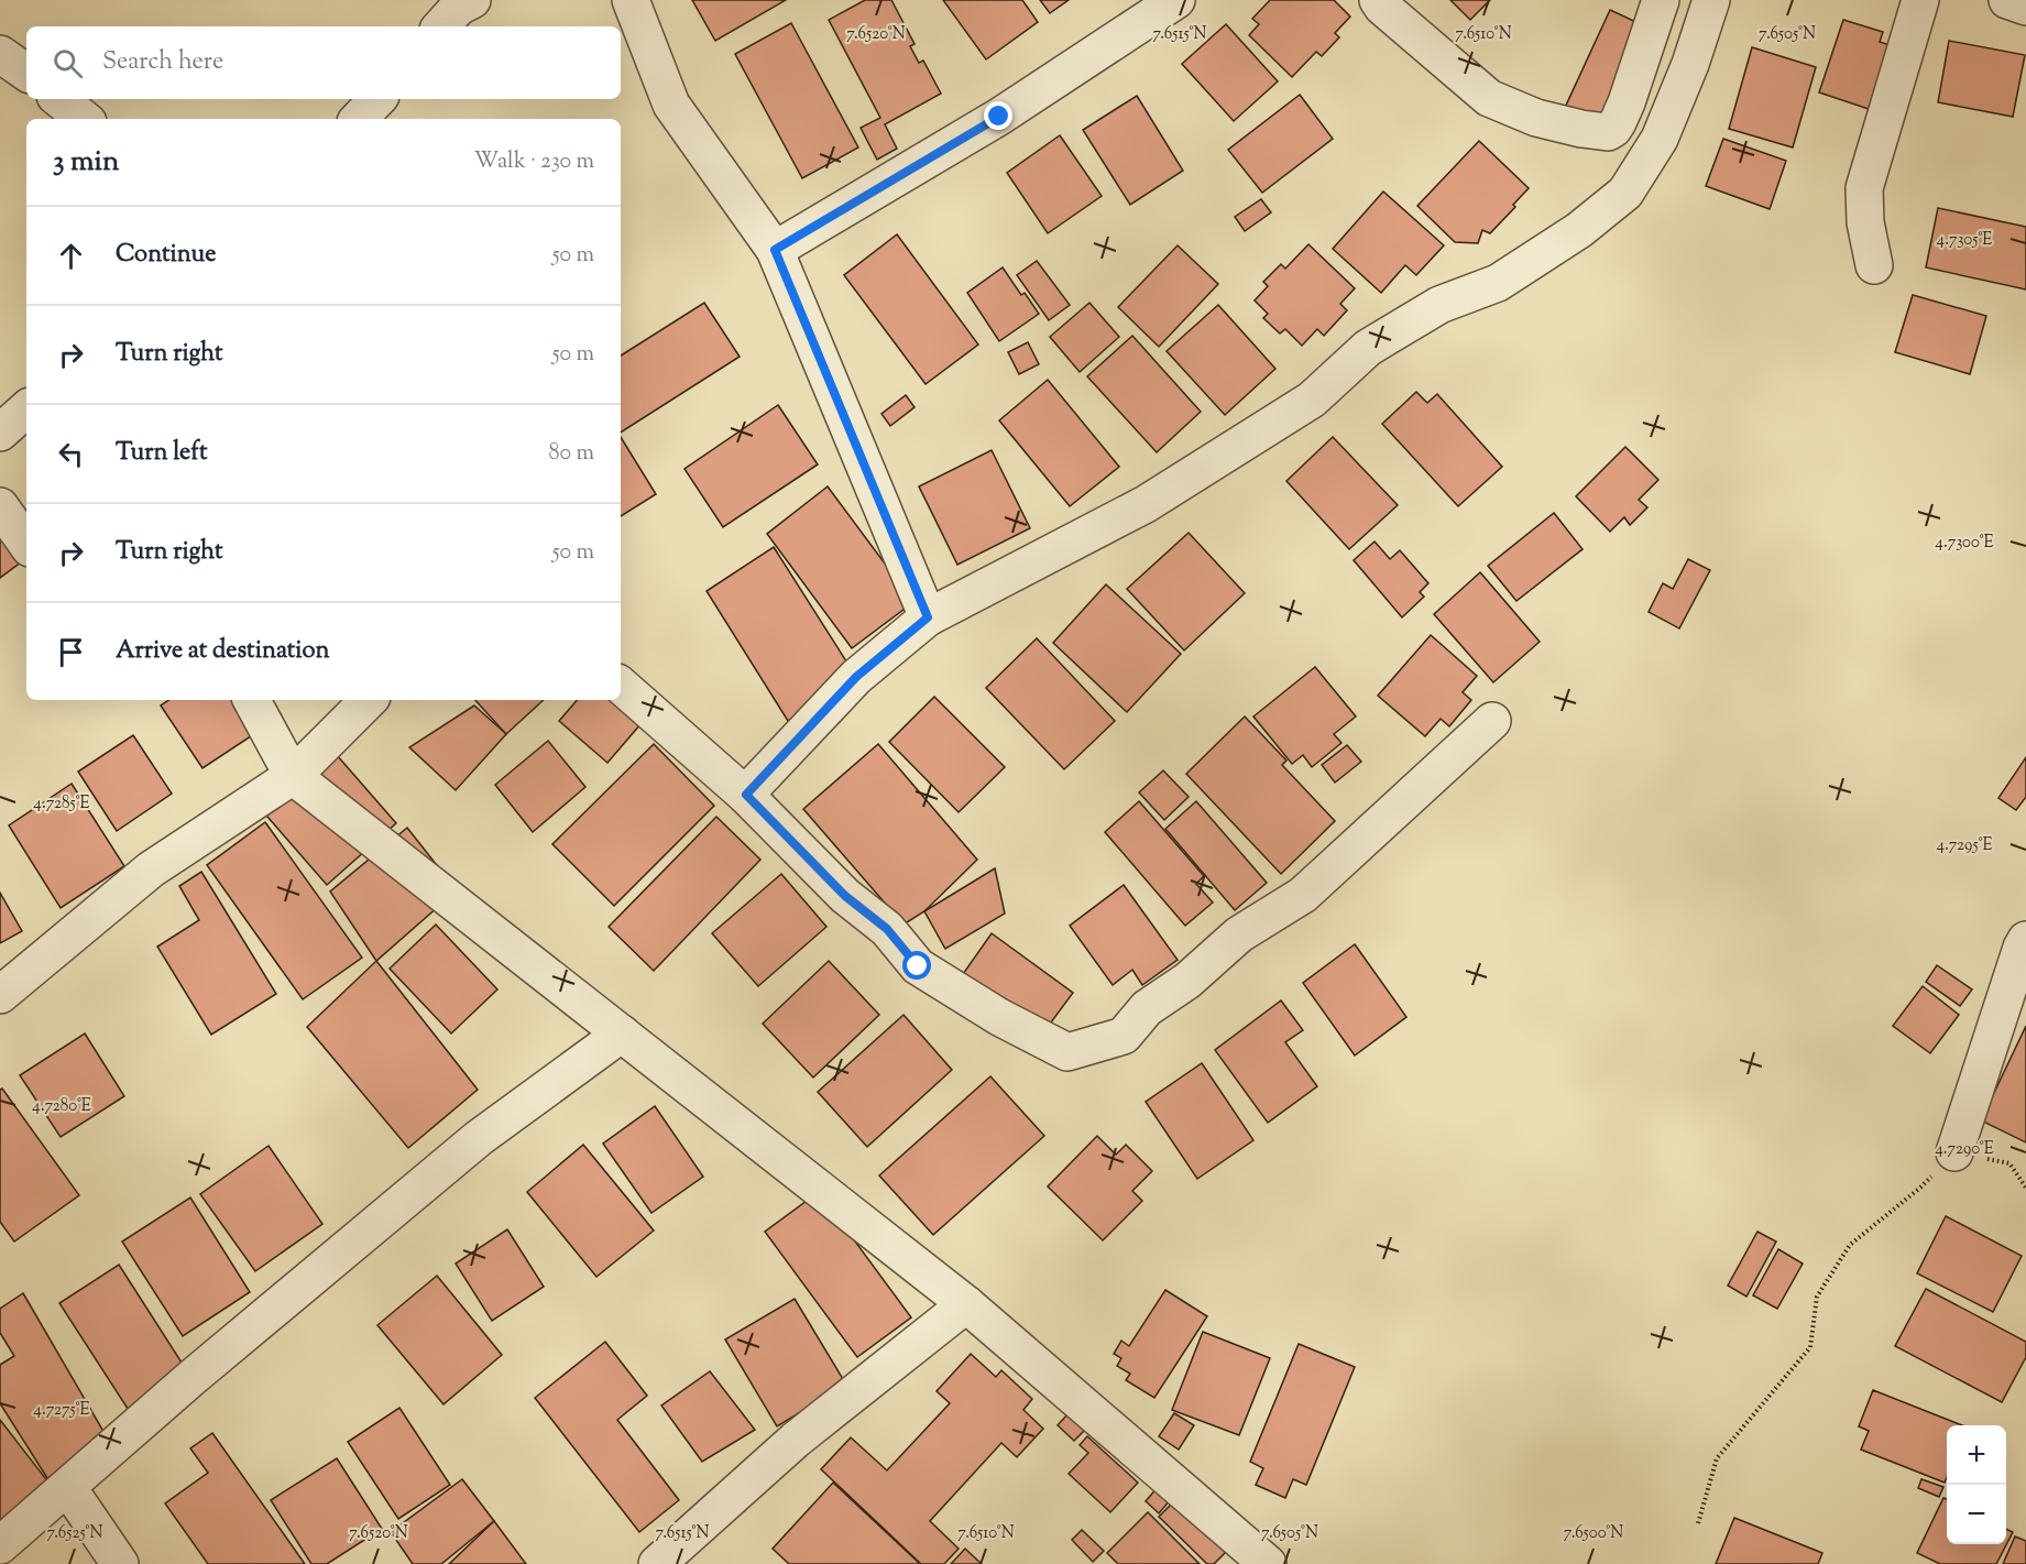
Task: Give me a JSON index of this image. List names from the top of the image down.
{
  "page": {
    "search": "Search here",
    "heading": ["3 min", "Walk · 230 m"],
    "list": [
      ["Continue", "50 m"],
      ["Turn right", "50 m"],
      ["Turn left", "80 m"],
      ["Turn right", "50 m"],
      "Arrive at destination"
    ],
    "map_buttons": ["+", "−"]
  },
  "coordinates": [
    "7.6520°N",
    "7.6515°N",
    "7.6510°N",
    "7.6505°N",
    "4.7305°E",
    "4.7300°E",
    "4.7285°E",
    "4.7295°E",
    "4.7280°E",
    "4.7290°E",
    "4.7275°E",
    "7.6525°N",
    "7.6500°N"
  ]
}
